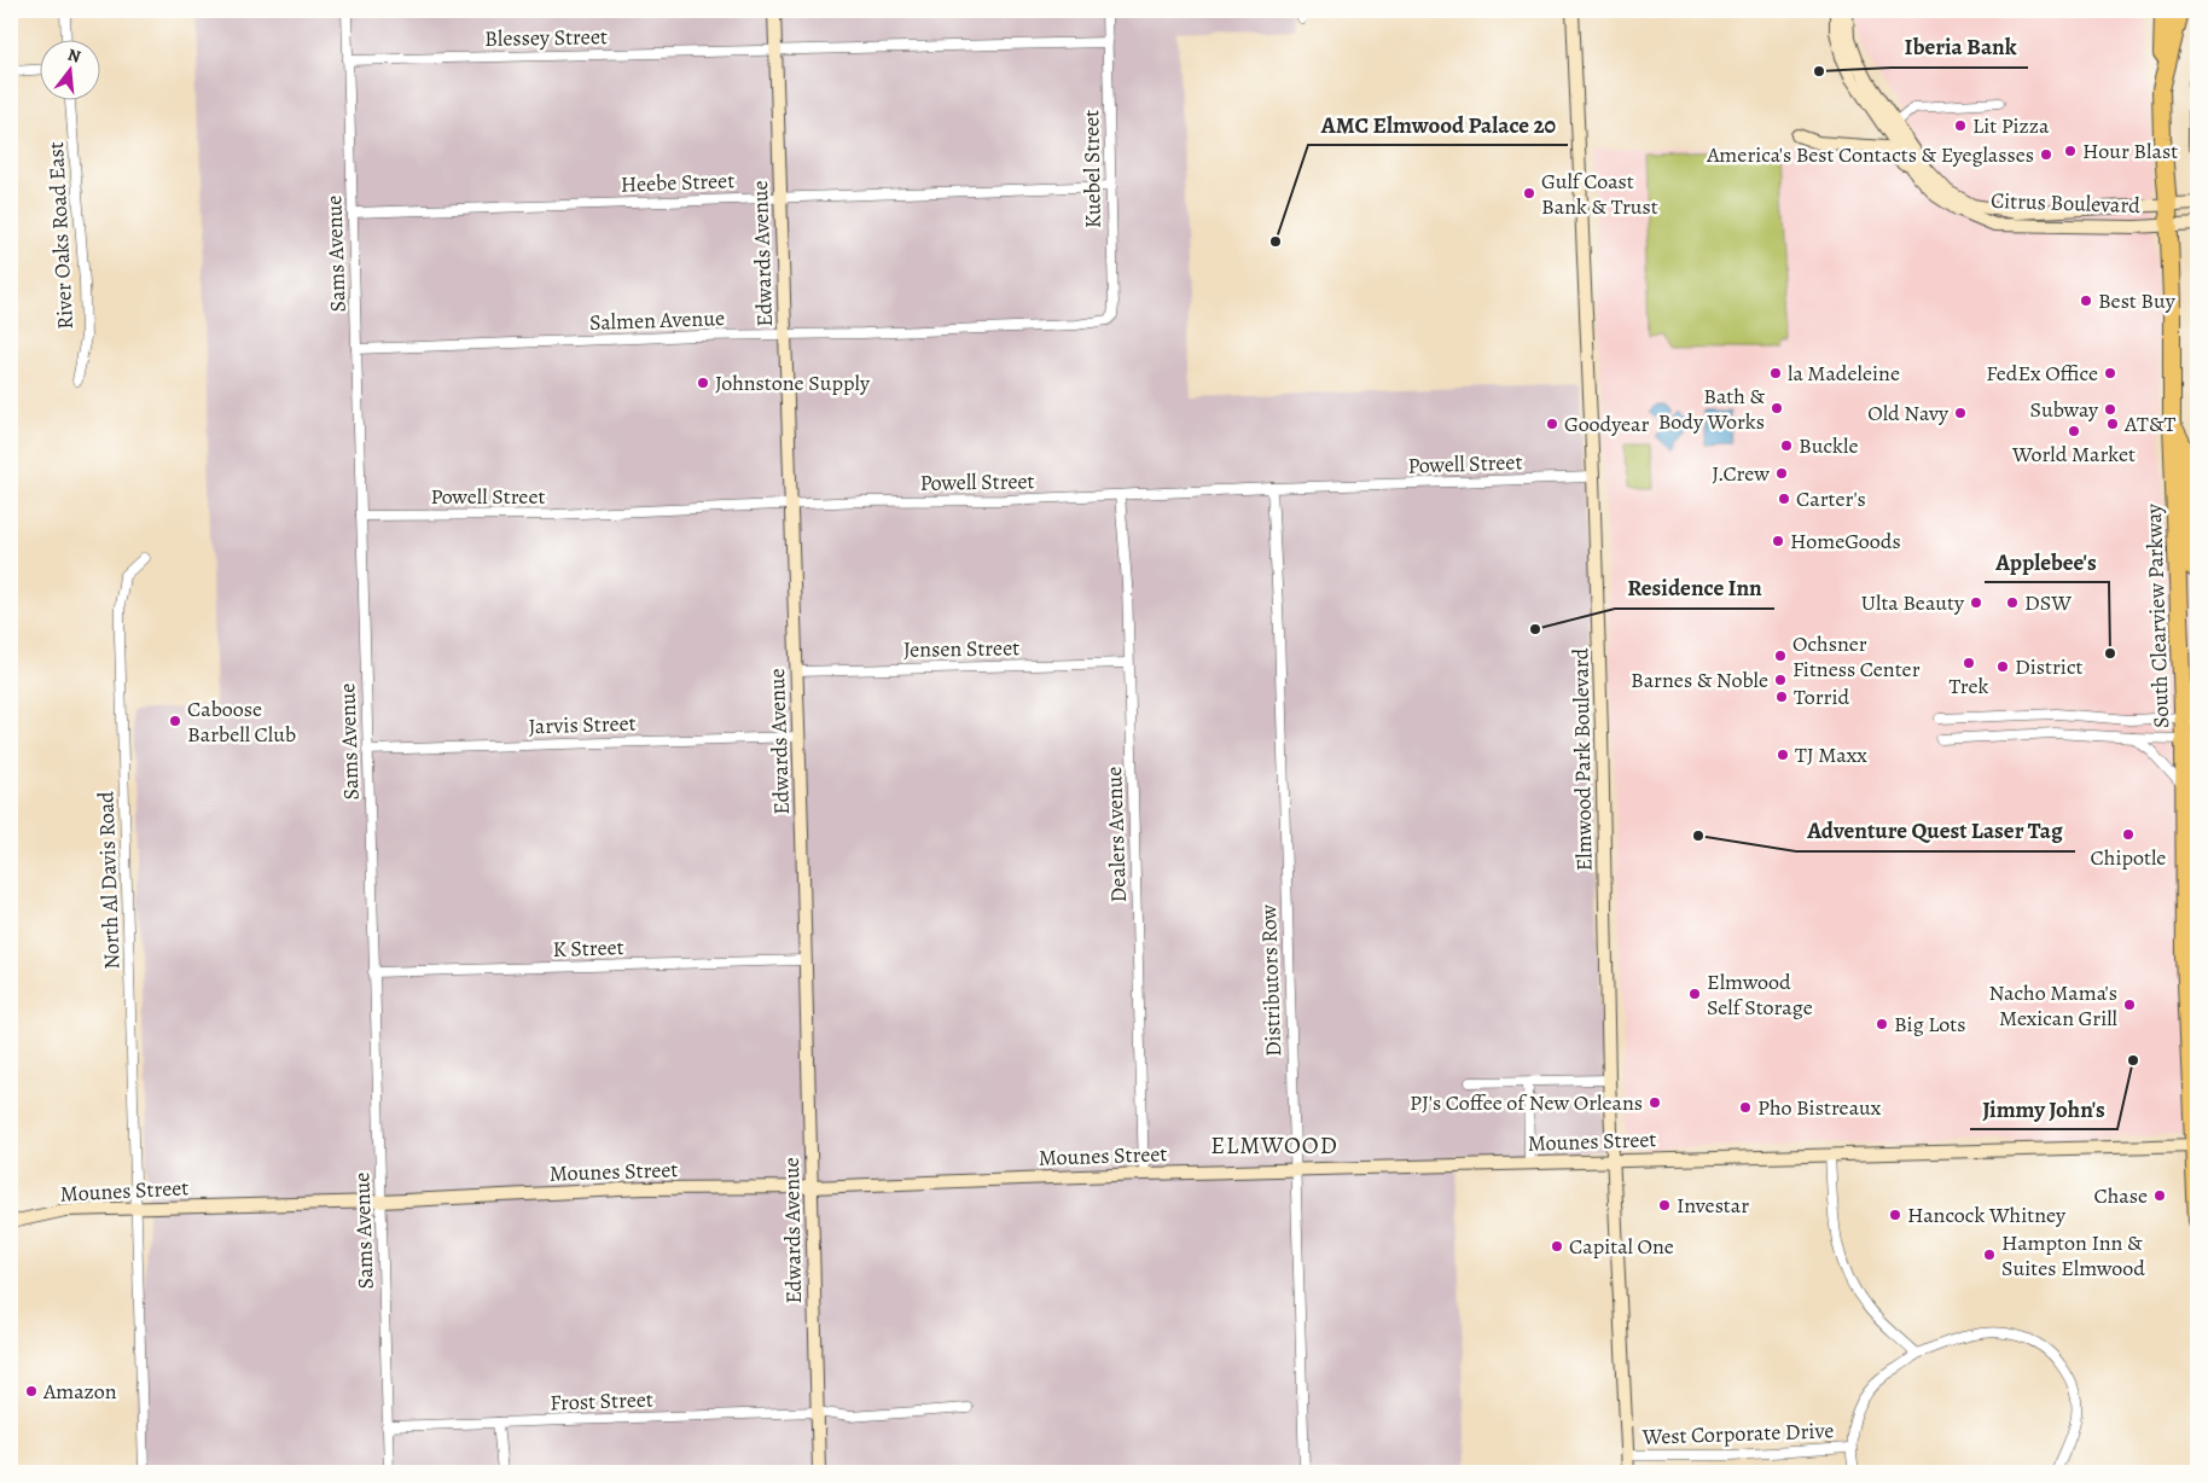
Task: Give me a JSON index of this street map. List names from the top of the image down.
{
  "streets": {
    "highway": ["South Clearview Parkway"],
    "street": [
      "Blessey Street",
      "Kuebel Street",
      "Heebe Street",
      "Citrus Boulevard",
      "River Oaks Road East",
      "Sams Avenue",
      "Edwards Avenue",
      "Salmen Avenue",
      "Powell Street",
      "Jensen Street",
      "Jarvis Street",
      "Elmwood Park Boulevard",
      "Dealers Avenue",
      "North Al Davis Road",
      "K Street",
      "Distributors Row",
      "Mounes Street",
      "Frost Street",
      "West Corporate Drive"
    ]
  },
  "crossings": [
    ["Blessey Street", "Kuebel Street"],
    ["Blessey Street", "Sams Avenue"],
    ["Blessey Street", "Edwards Avenue"],
    ["Kuebel Street", "Heebe Street"],
    ["Kuebel Street", "Salmen Avenue"],
    ["Heebe Street", "Sams Avenue"],
    ["Heebe Street", "Edwards Avenue"],
    ["Citrus Boulevard", "South Clearview Parkway"],
    ["Sams Avenue", "Salmen Avenue"],
    ["Sams Avenue", "Powell Street"],
    ["Sams Avenue", "Jarvis Street"],
    ["Sams Avenue", "K Street"],
    ["Sams Avenue", "Mounes Street"],
    ["Sams Avenue", "Frost Street"],
    ["Edwards Avenue", "Salmen Avenue"],
    ["Edwards Avenue", "Powell Street"],
    ["Edwards Avenue", "Jensen Street"],
    ["Edwards Avenue", "Jarvis Street"],
    ["Edwards Avenue", "K Street"],
    ["Edwards Avenue", "Mounes Street"],
    ["Edwards Avenue", "Frost Street"],
    ["Powell Street", "Elmwood Park Boulevard"],
    ["Powell Street", "Dealers Avenue"],
    ["Powell Street", "Distributors Row"],
    ["South Clearview Parkway", "Mounes Street"],
    ["Jensen Street", "Dealers Avenue"],
    ["Elmwood Park Boulevard", "Mounes Street"],
    ["Elmwood Park Boulevard", "West Corporate Drive"],
    ["Dealers Avenue", "Mounes Street"],
    ["North Al Davis Road", "Mounes Street"],
    ["Distributors Row", "Mounes Street"]
  ],
  "districts": ["ELMWOOD"],
  "places": [
    "Iberia Bank",
    "Lit Pizza",
    "Hour Blast",
    "America's Best Contacts & Eyeglasses",
    "Gulf Coast Bank & Trust",
    "AMC Elmwood Palace 20",
    "Best Buy",
    "la Madeleine",
    "FedEx Office",
    "Johnstone Supply",
    "Bath & Body Works",
    "Subway",
    "Old Navy",
    "Goodyear",
    "AT&T",
    "World Market",
    "Buckle",
    "J.Crew",
    "Carter's",
    "HomeGoods",
    "Ulta Beauty",
    "DSW",
    "Residence Inn",
    "Applebee's",
    "Ochsner Fitness Center",
    "Trek",
    "District",
    "Barnes & Noble",
    "Torrid",
    "Caboose Barbell Club",
    "TJ Maxx",
    "Chipotle",
    "Adventure Quest Laser Tag",
    "Elmwood Self Storage",
    "Nacho Mama's Mexican Grill",
    "Big Lots",
    "Jimmy John's",
    "PJ's Coffee of New Orleans",
    "Pho Bistreaux",
    "Chase",
    "Investar",
    "Hancock Whitney",
    "Capital One",
    "Hampton Inn & Suites Elmwood",
    "Amazon"
  ],
  "north": "top"
}
